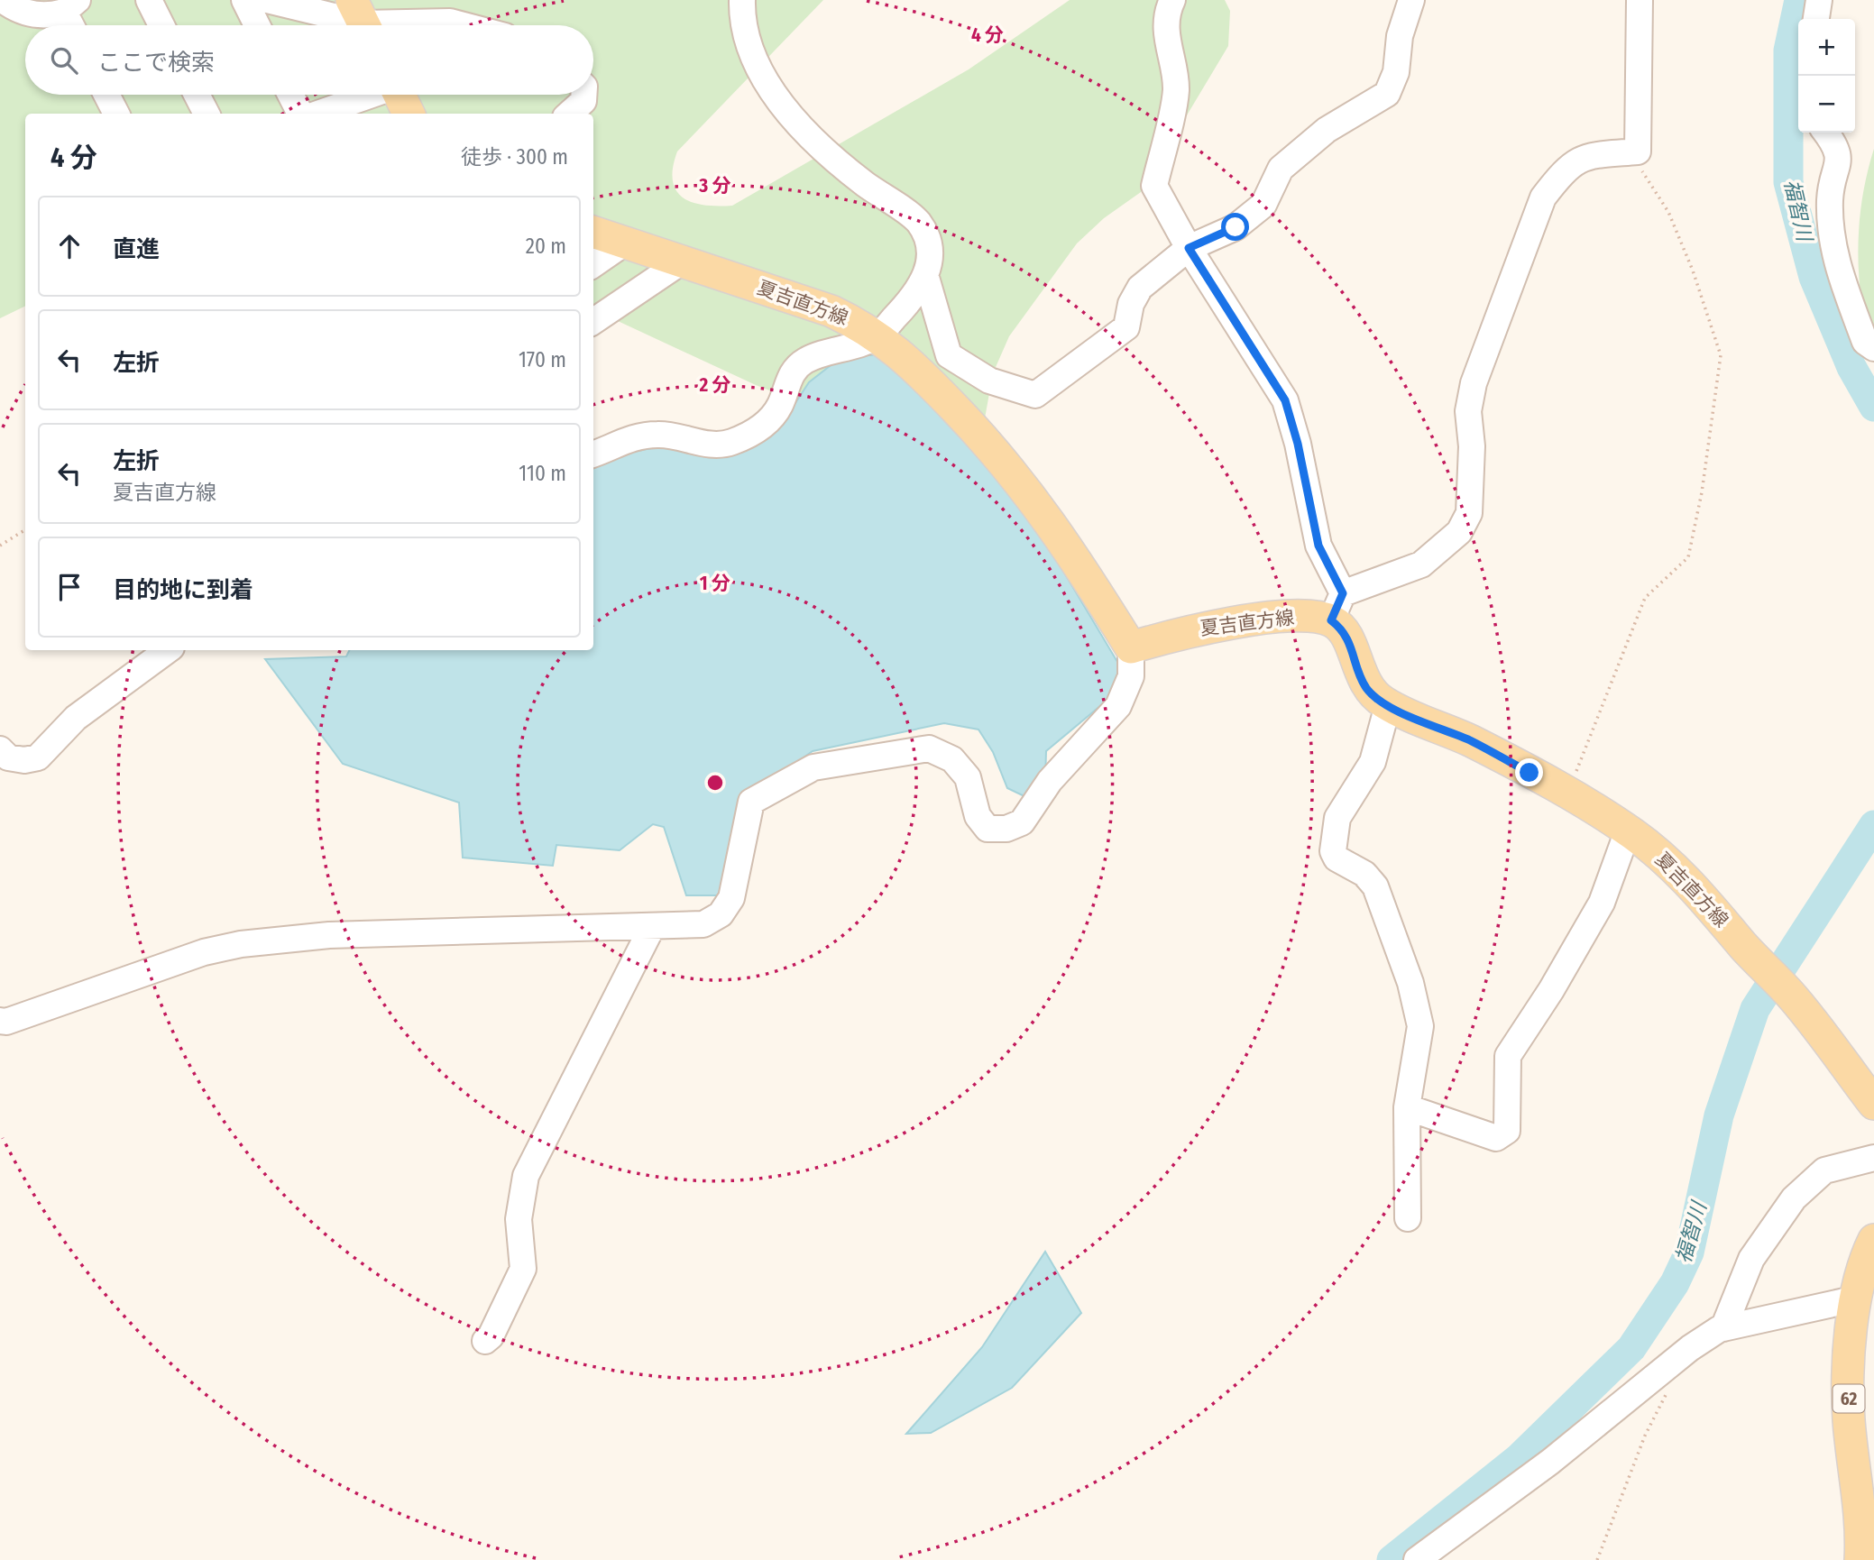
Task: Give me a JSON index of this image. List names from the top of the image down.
{
  "streets": {
    "main road": ["夏吉直方線", "62"]
  },
  "water": ["福智川"],
  "page": {
    "map_buttons": ["+", "−"],
    "search": "ここで検索",
    "heading": ["4 分", "徒歩 · 300 m"],
    "list": [
      ["直進", "20 m"],
      ["左折", "170 m"],
      ["左折", "夏吉直方線", "110 m"],
      "目的地に到着"
    ]
  },
  "rings": [
    "4 分",
    "3 分",
    "2 分",
    "1 分"
  ]
}
